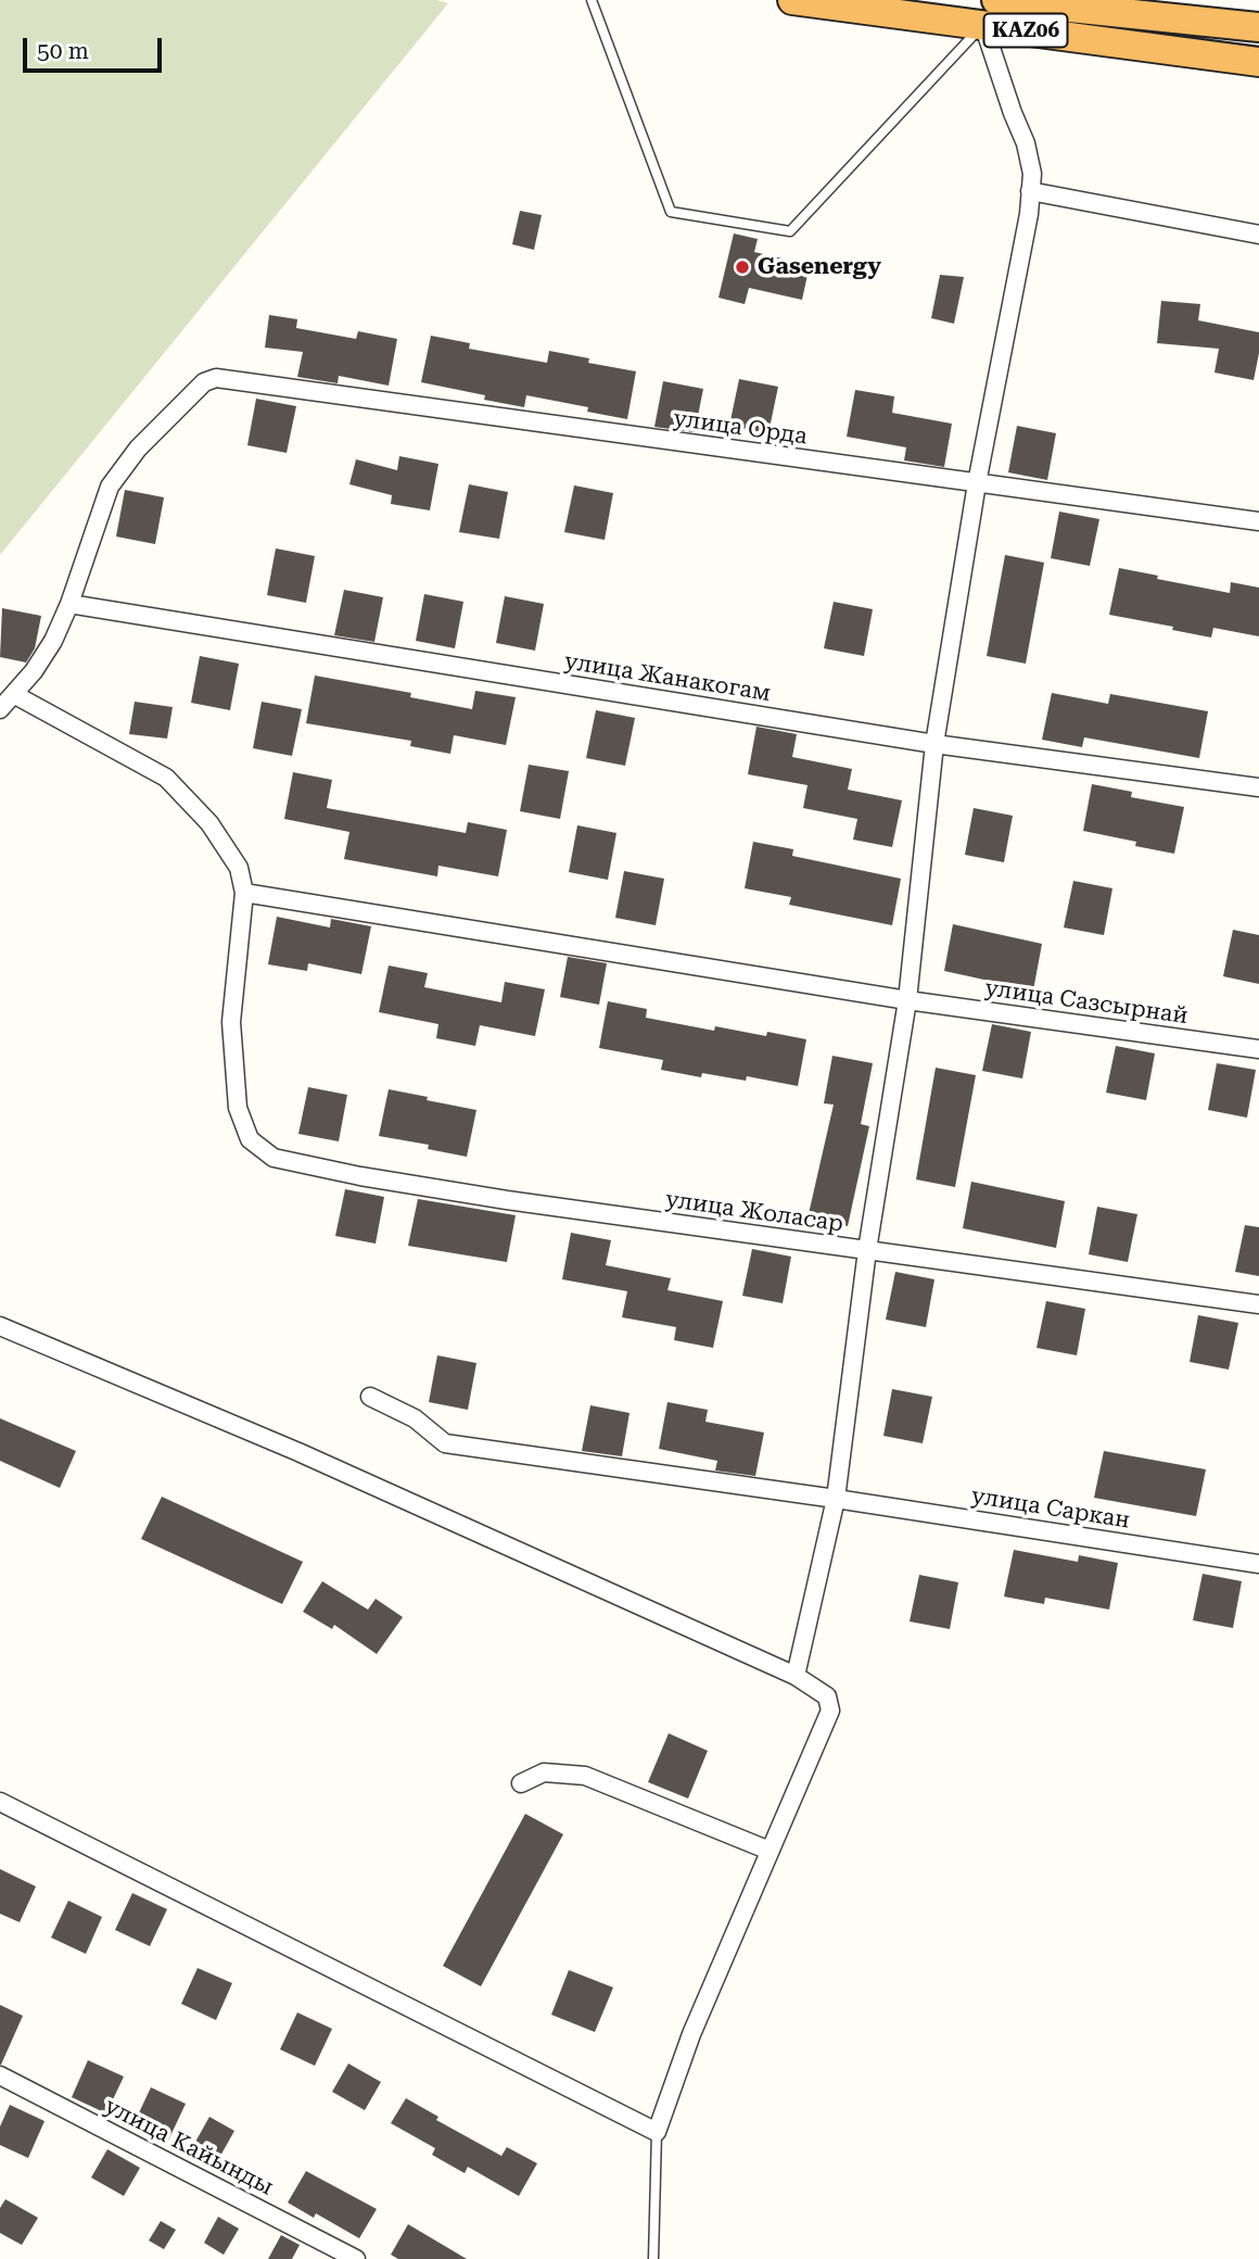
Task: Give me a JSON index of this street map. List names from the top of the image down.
{
  "streets": {
    "highway": ["KАZ06"],
    "street": [
      "улица Орда",
      "улица Жанакогам",
      "улица Сазсырнай",
      "улица Жоласар",
      "улица Саркан",
      "улица Кайынды"
    ]
  },
  "crossings": [
    ["улица Орда", "улица Жанакогам"],
    ["улица Сазсырнай", "улица Жоласар"]
  ],
  "places": ["Gasenergy"],
  "scale_bar": "50 m"
}
